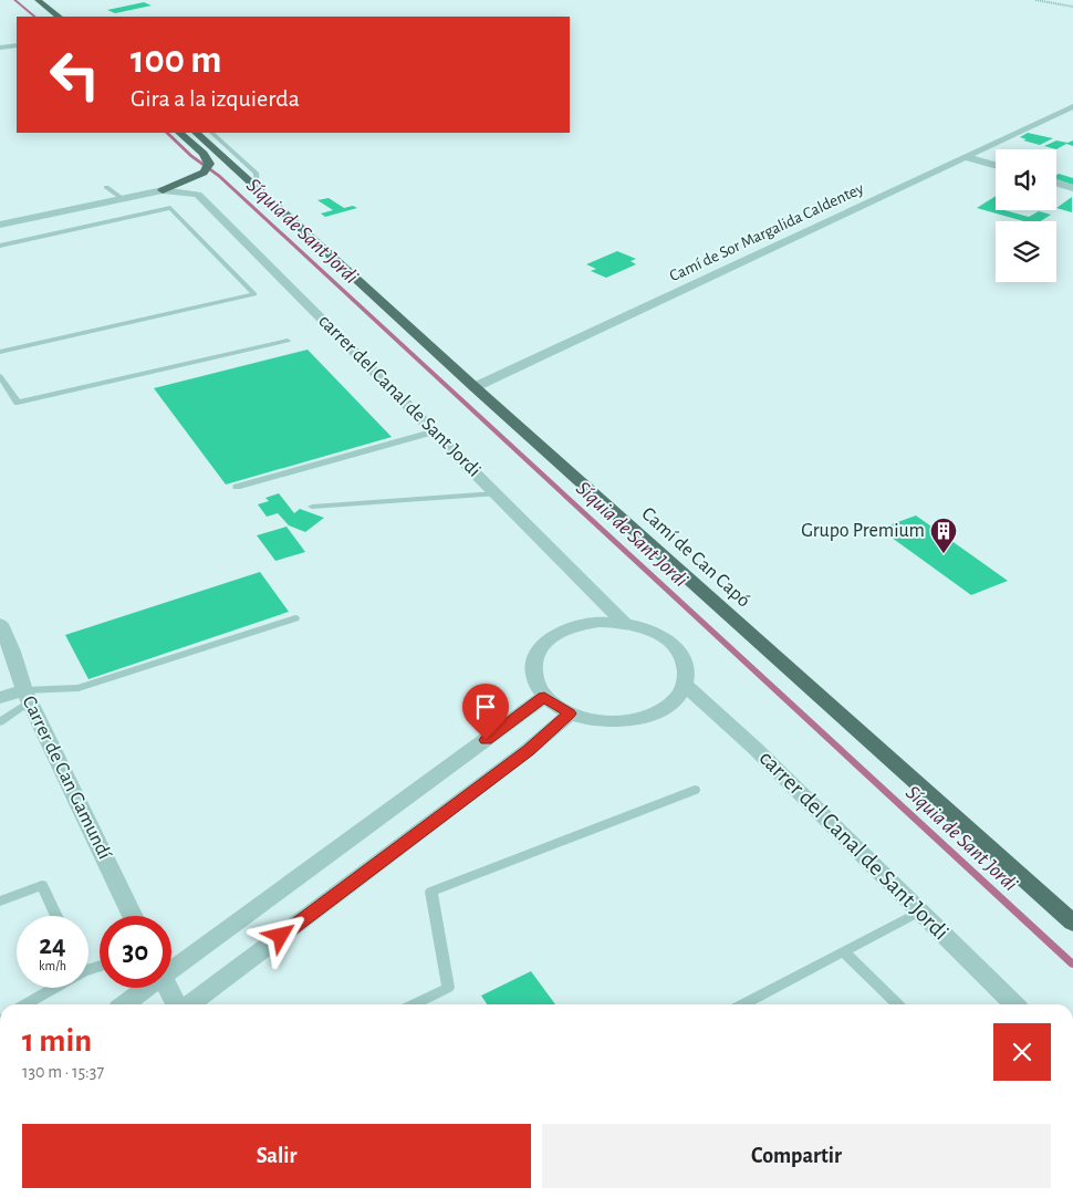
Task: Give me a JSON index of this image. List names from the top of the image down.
{
  "streets": {
    "main road": ["Camí de Can Capó"],
    "street": ["Camí de Sor Margalida Caldentey", "carrer del Canal de Sant Jordi", "Carrer de Can Gamundí"]
  },
  "crossings": [
    ["Camí de Sor Margalida Caldentey", "Camí de Can Capó"]
  ],
  "water": ["Síquia de Sant Jordi"],
  "places": {
    "building": ["Grupo Premium"]
  },
  "page": {
    "turn": ["100 m", "Gira a la izquierda"],
    "speed": "24 km/h",
    "limit": "30",
    "heading": ["1 min", "130 m · 15:37"],
    "buttons": ["Salir", "Compartir"]
  }
}
